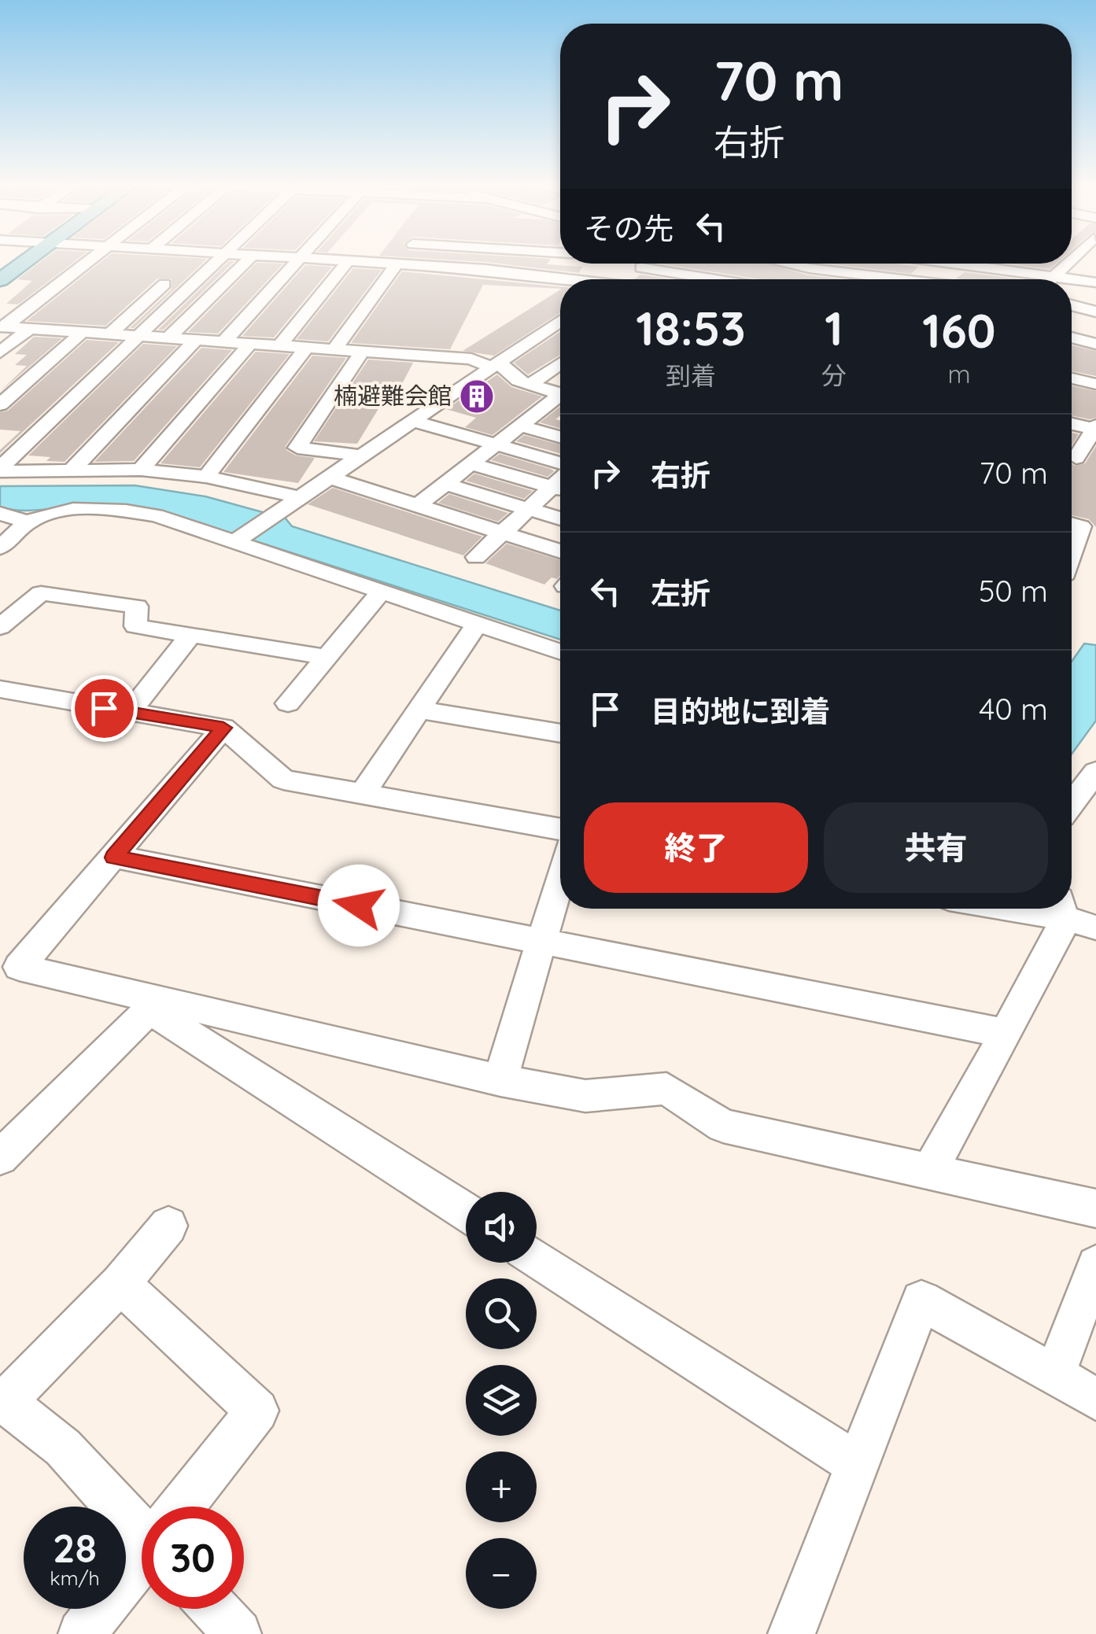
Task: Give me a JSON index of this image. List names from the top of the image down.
{
  "places": {
    "building": ["楠避難会館"]
  },
  "page": {
    "turn": ["70 m", "右折"],
    "then": "その先",
    "eta": [
      "18:53",
      "到着",
      "1",
      "分",
      "160",
      "m"
    ],
    "list": [
      {
        "name": "右折",
        "value": "70 m"
      },
      {
        "name": "左折",
        "value": "50 m"
      },
      {
        "name": "目的地に到着",
        "value": "40 m"
      }
    ],
    "buttons": ["終了", "共有"],
    "map_buttons": ["+", "−"],
    "speed": "28 km/h",
    "limit": "30"
  }
}
